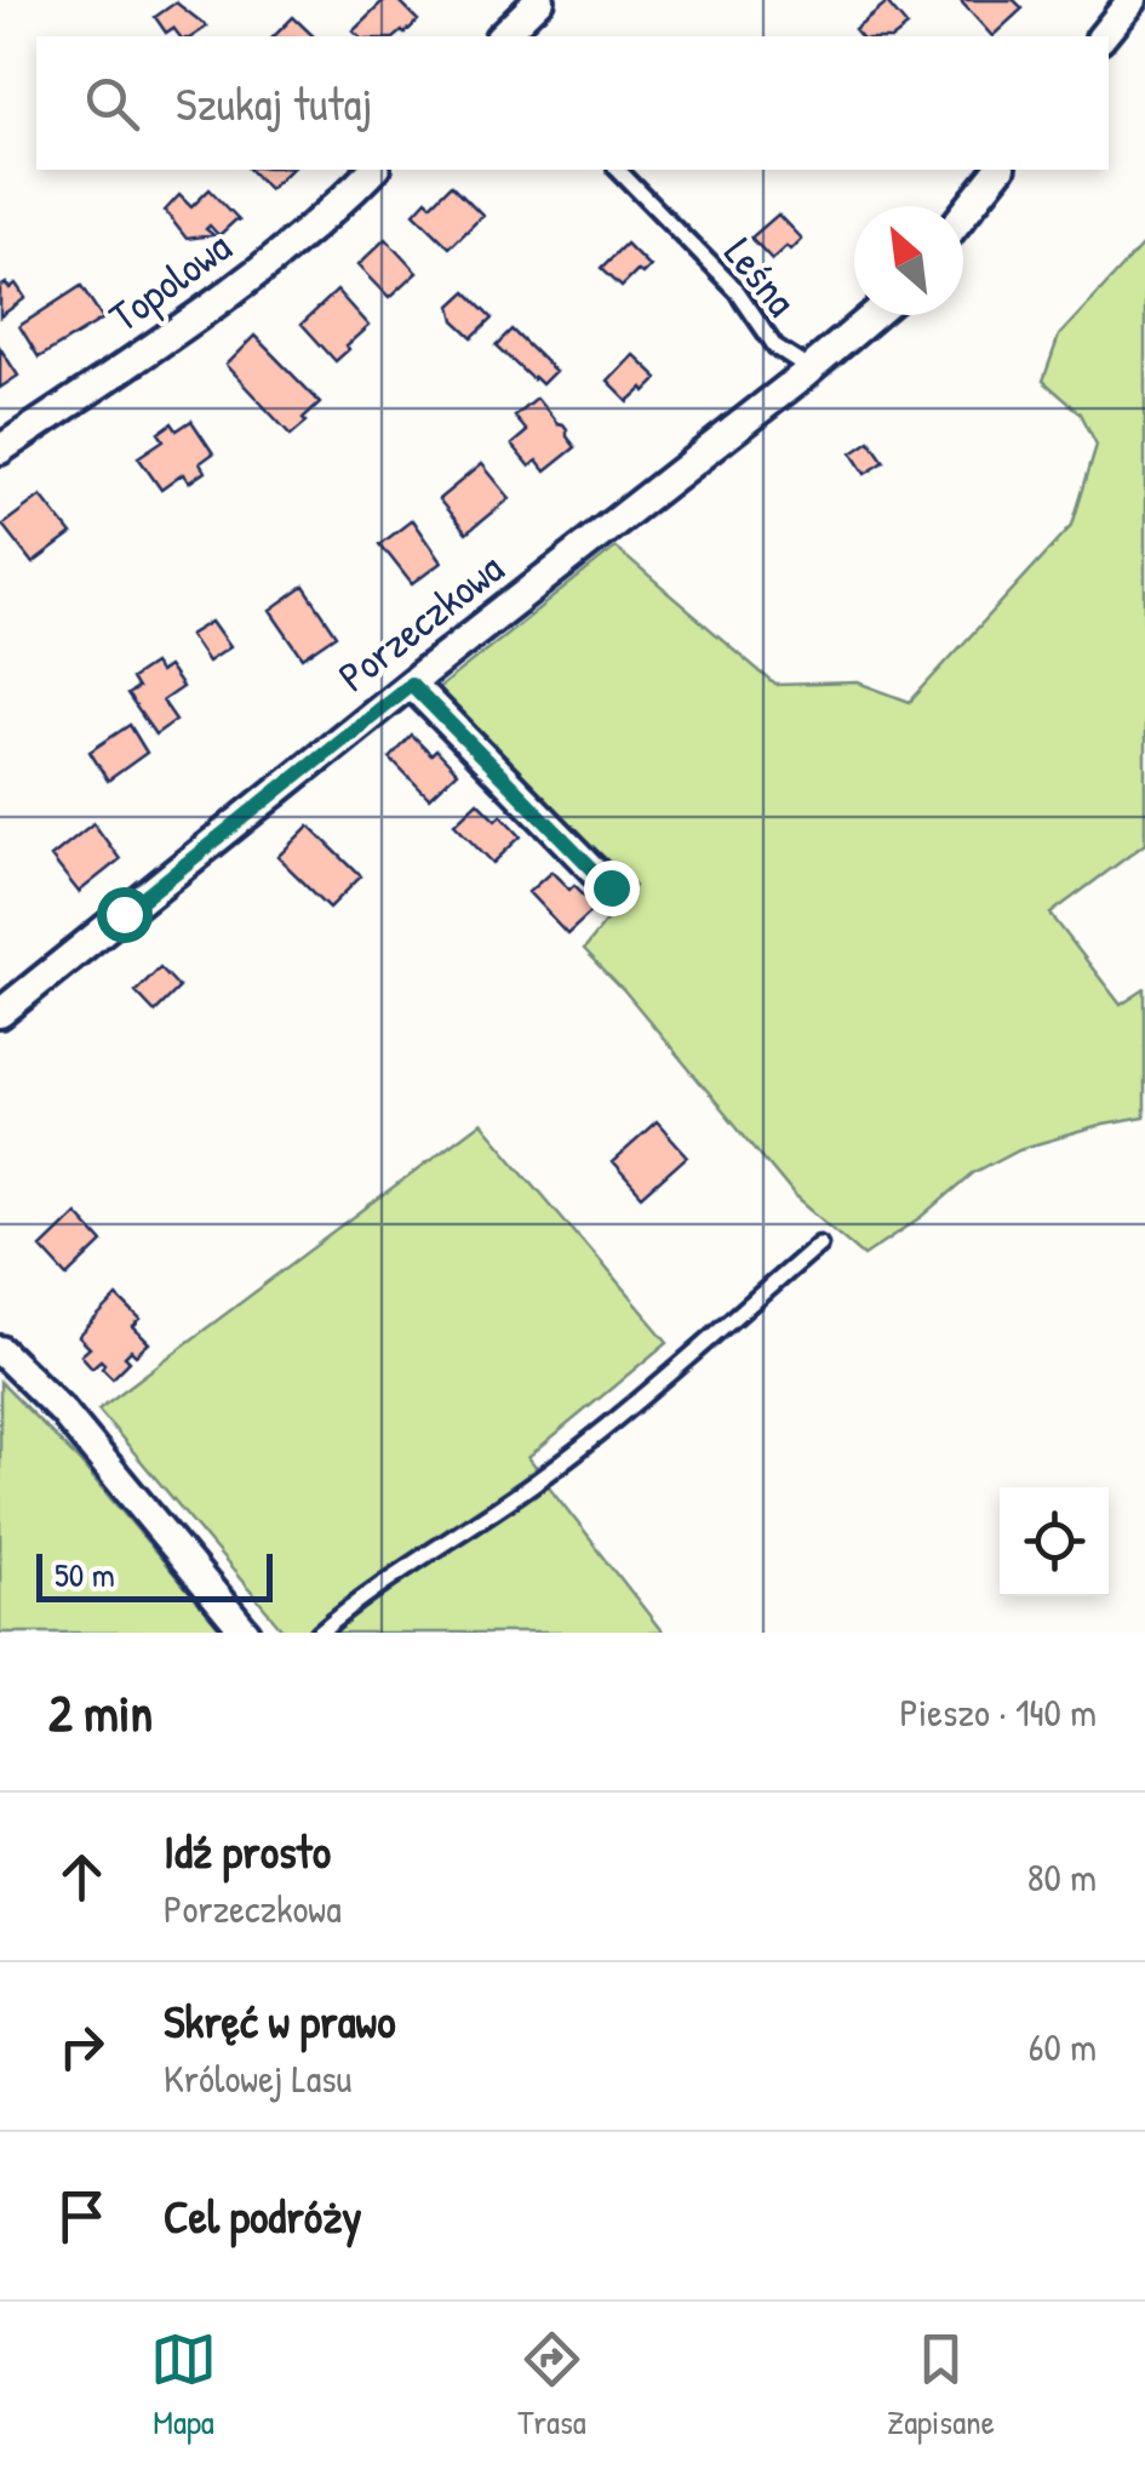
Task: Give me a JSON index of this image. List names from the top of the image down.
{
  "streets": {
    "street": ["Topolowa", "Porzeczkowa"],
    "lane": ["Leśna"]
  },
  "crossings": [
    ["Leśna", "Porzeczkowa"]
  ],
  "scale_bar": "50 m",
  "north": "top left",
  "page": {
    "search": "Szukaj tutaj",
    "scale": "50 m",
    "heading": ["2 min", "Pieszo · 140 m"],
    "list": [
      ["Idź prosto", "Porzeczkowa", "80 m"],
      ["Skręć w prawo", "Królowej Lasu", "60 m"],
      "Cel podróży"
    ],
    "nav": ["Mapa", "Trasa", "Zapisane"]
  }
}
